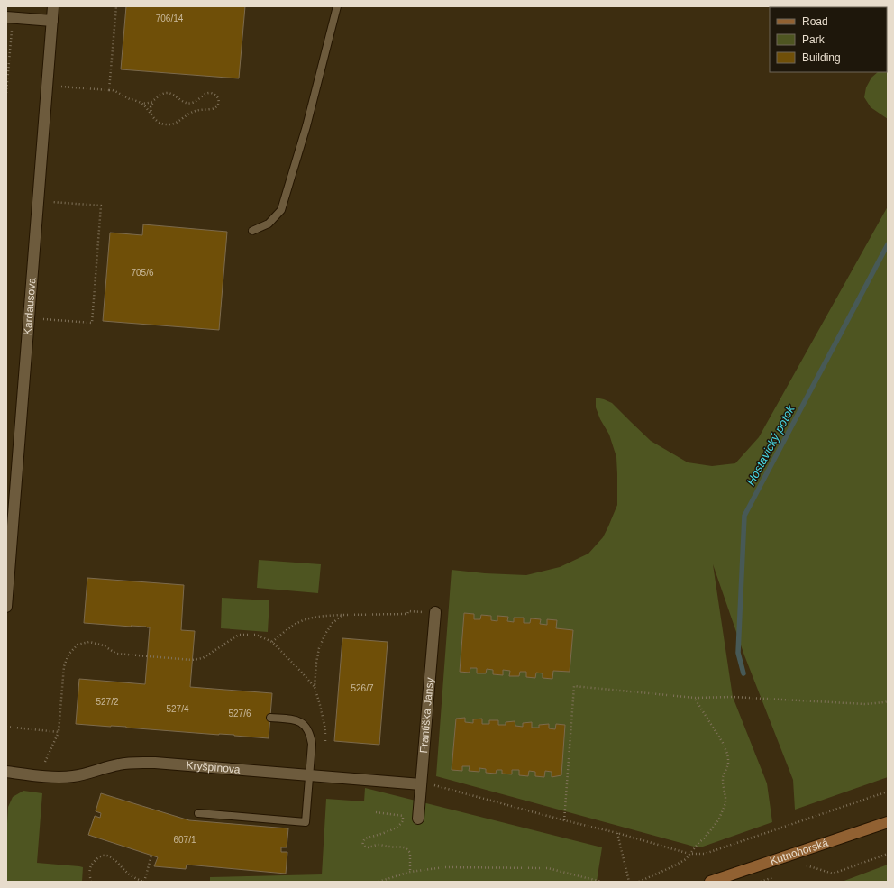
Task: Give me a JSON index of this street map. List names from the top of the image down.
{
  "streets": {
    "main road": ["Kutnohorská"],
    "street": ["Kardausova", "Františka Jansy", "Kryšpínova"]
  },
  "crossings": [
    ["Františka Jansy", "Kryšpínova"]
  ],
  "water": ["Hostavický potok"],
  "house_numbers": [
    "706/14",
    "705/6",
    "526/7",
    "527/2",
    "527/4",
    "527/6",
    "607/1"
  ],
  "legend": ["Road", "Park", "Building"]
}
